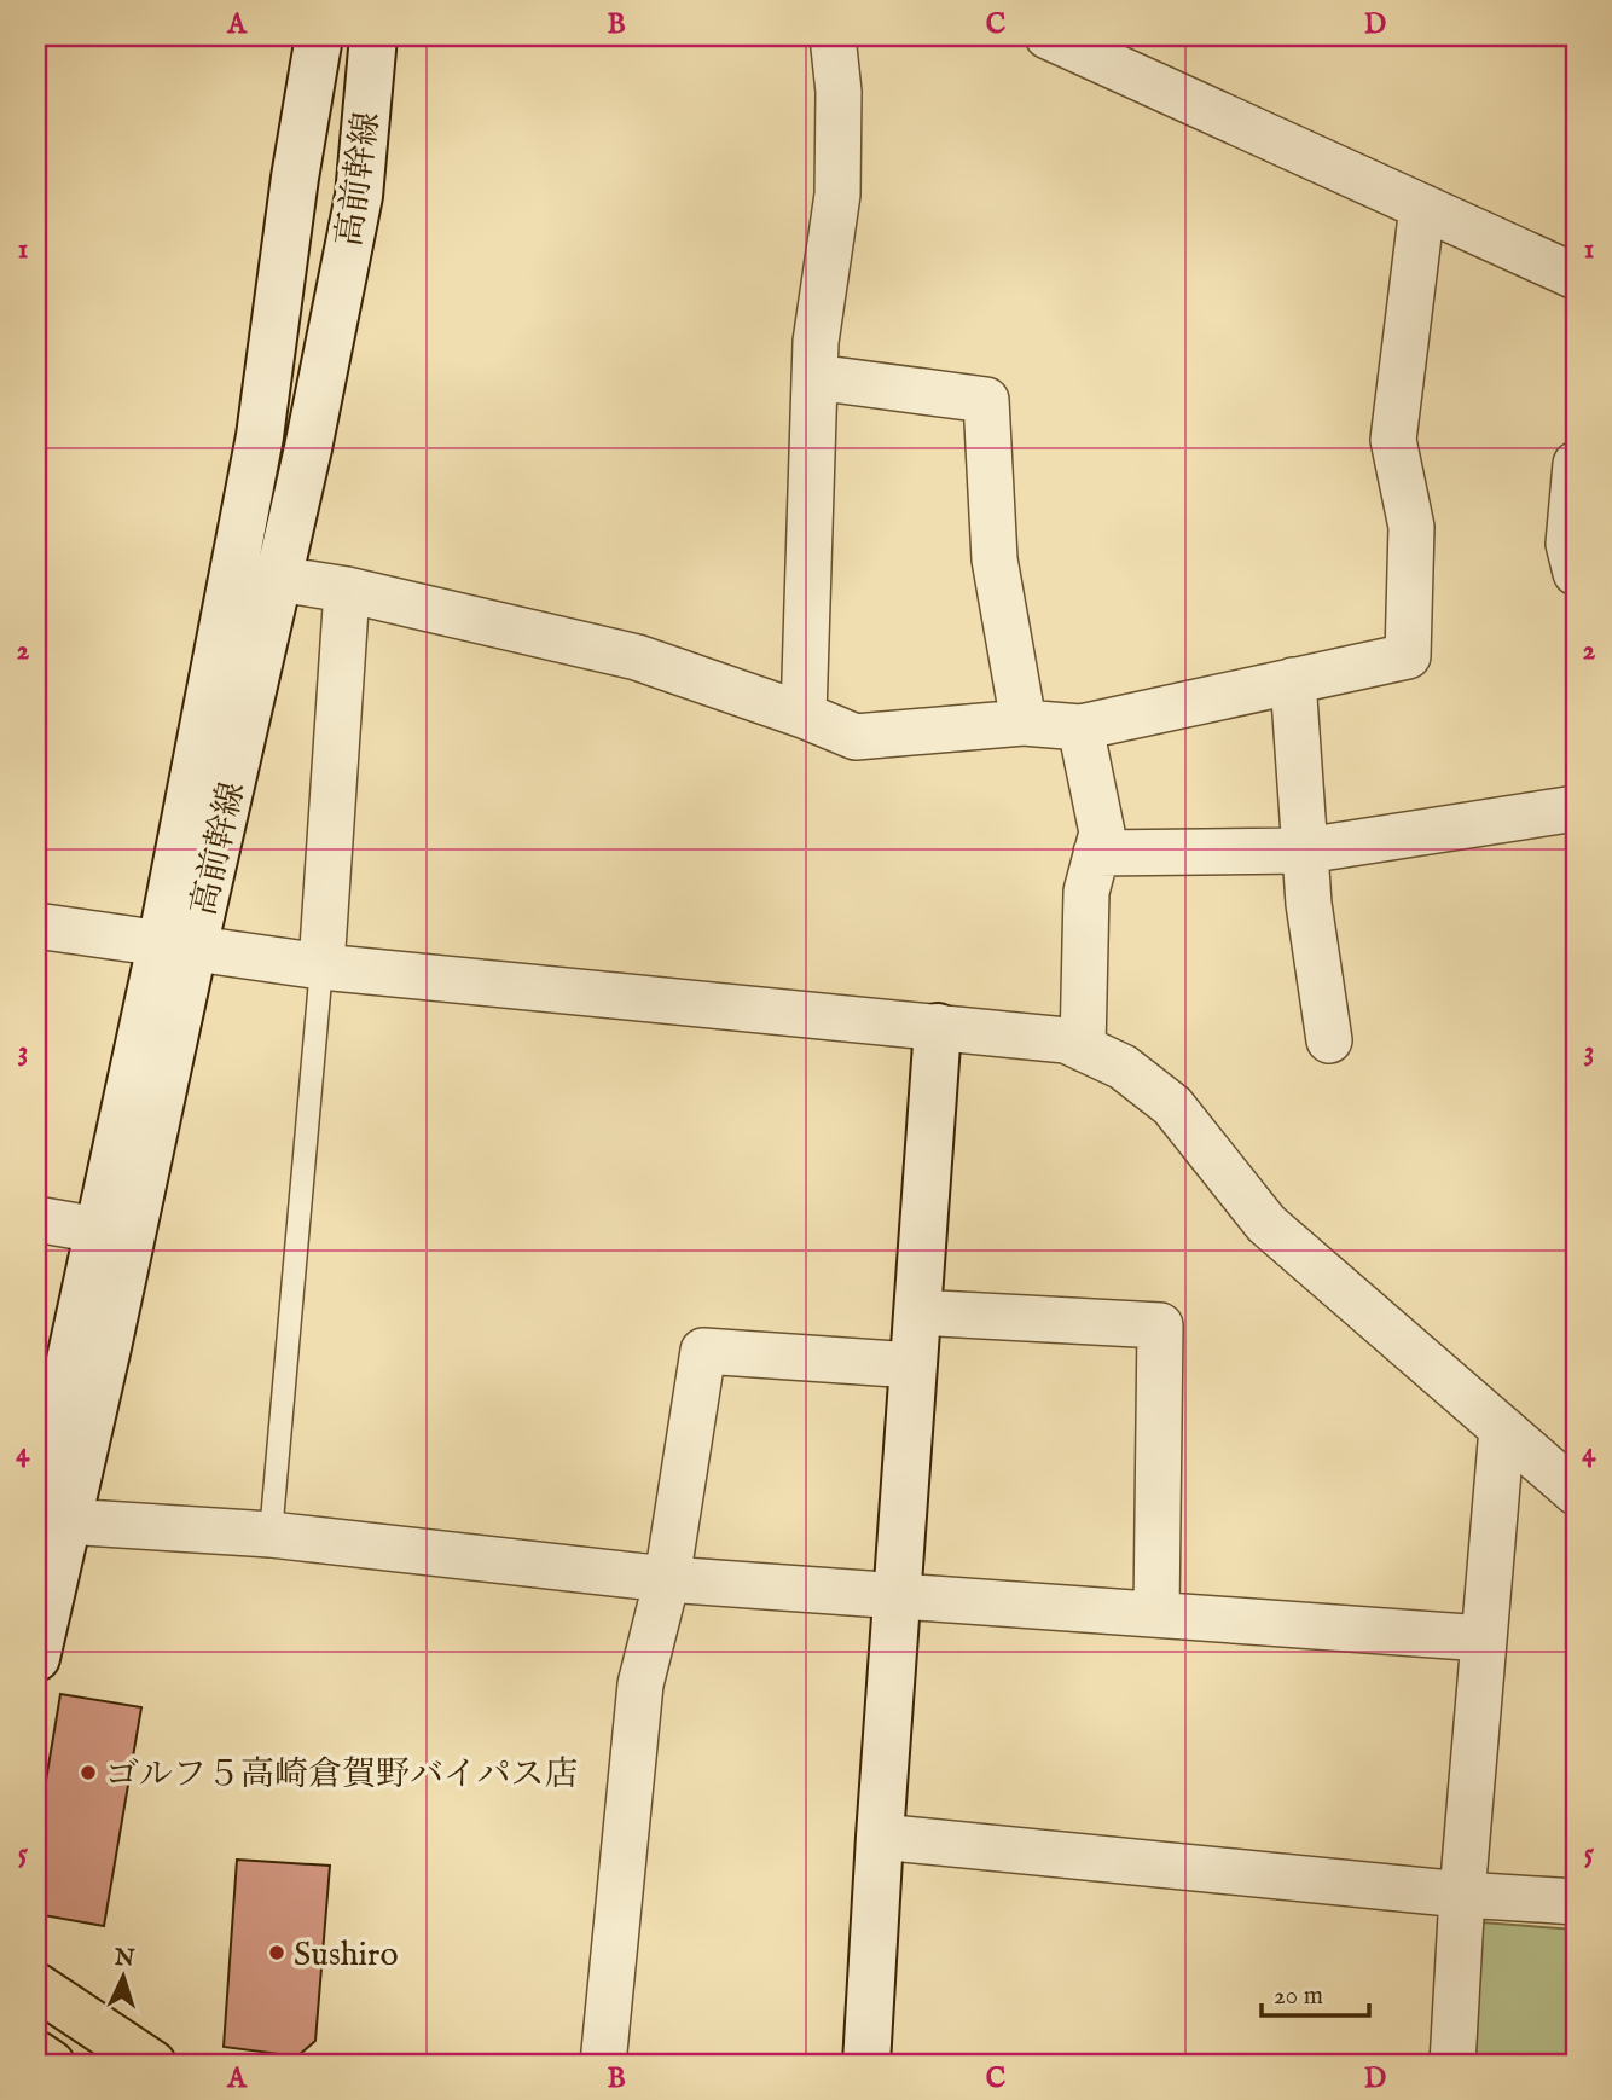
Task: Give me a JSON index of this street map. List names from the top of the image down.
{
  "streets": {
    "street": ["高前幹線"]
  },
  "places": ["ゴルフ５高崎倉賀野バイパス店", "Sushiro"],
  "scale_bar": "20 m",
  "north": "top",
  "grid": {
    "columns": [
      "A",
      "B",
      "C",
      "D"
    ],
    "rows": [
      "1",
      "2",
      "3",
      "4",
      "5"
    ]
  }
}
